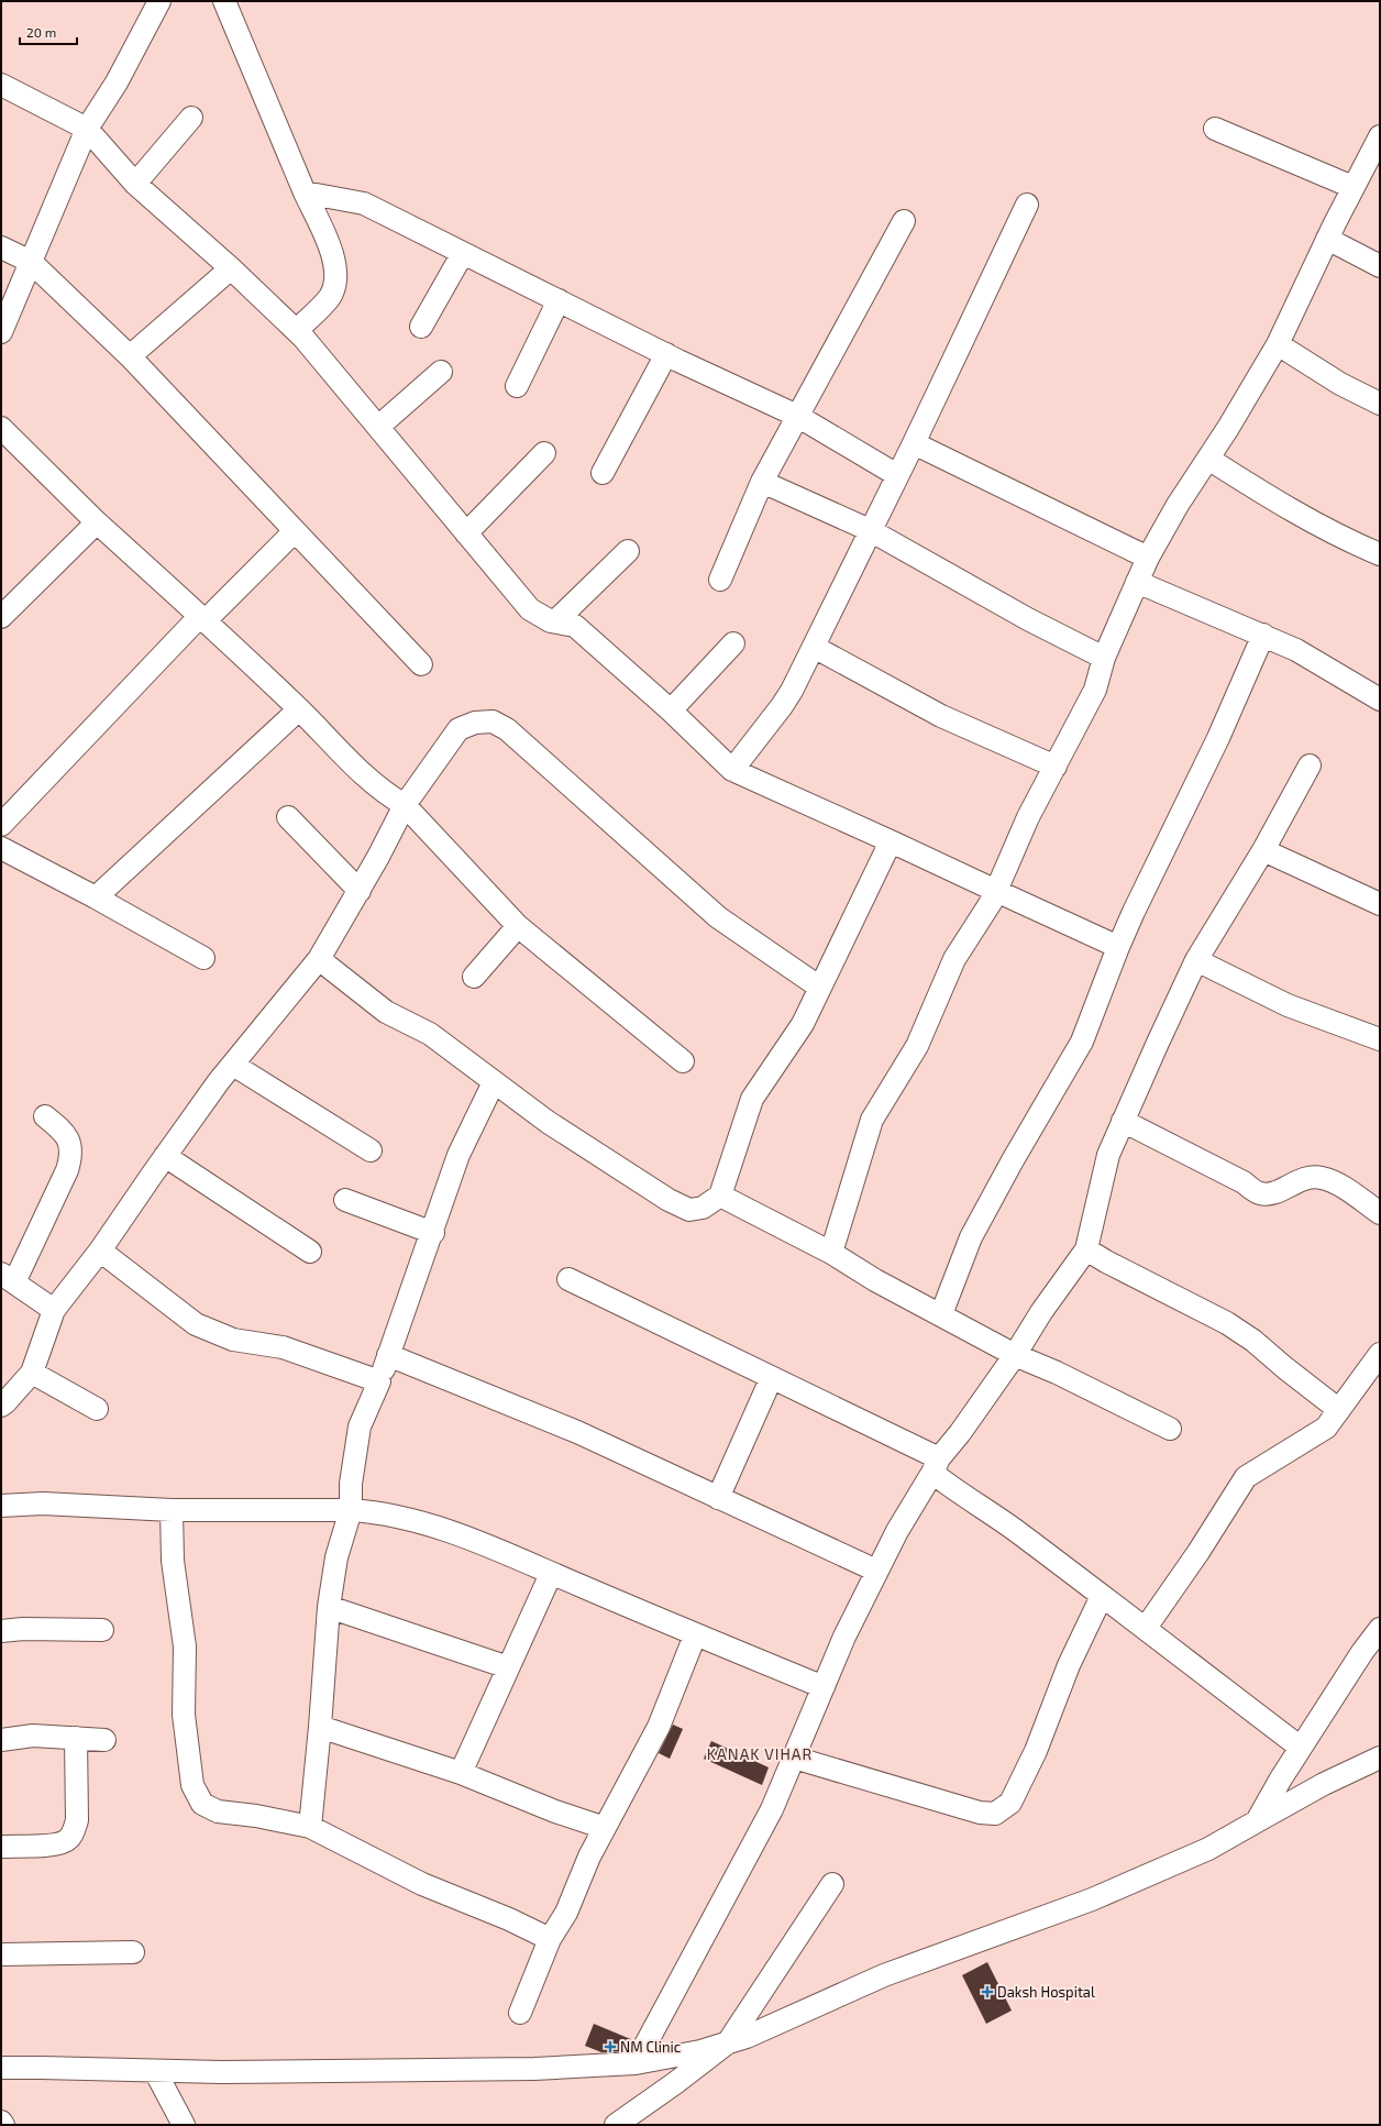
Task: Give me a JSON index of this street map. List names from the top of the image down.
{
  "districts": ["KANAK VIHAR"],
  "places": {
    "health": ["Daksh Hospital", "NM Clinic"]
  },
  "scale_bar": "20 m"
}
